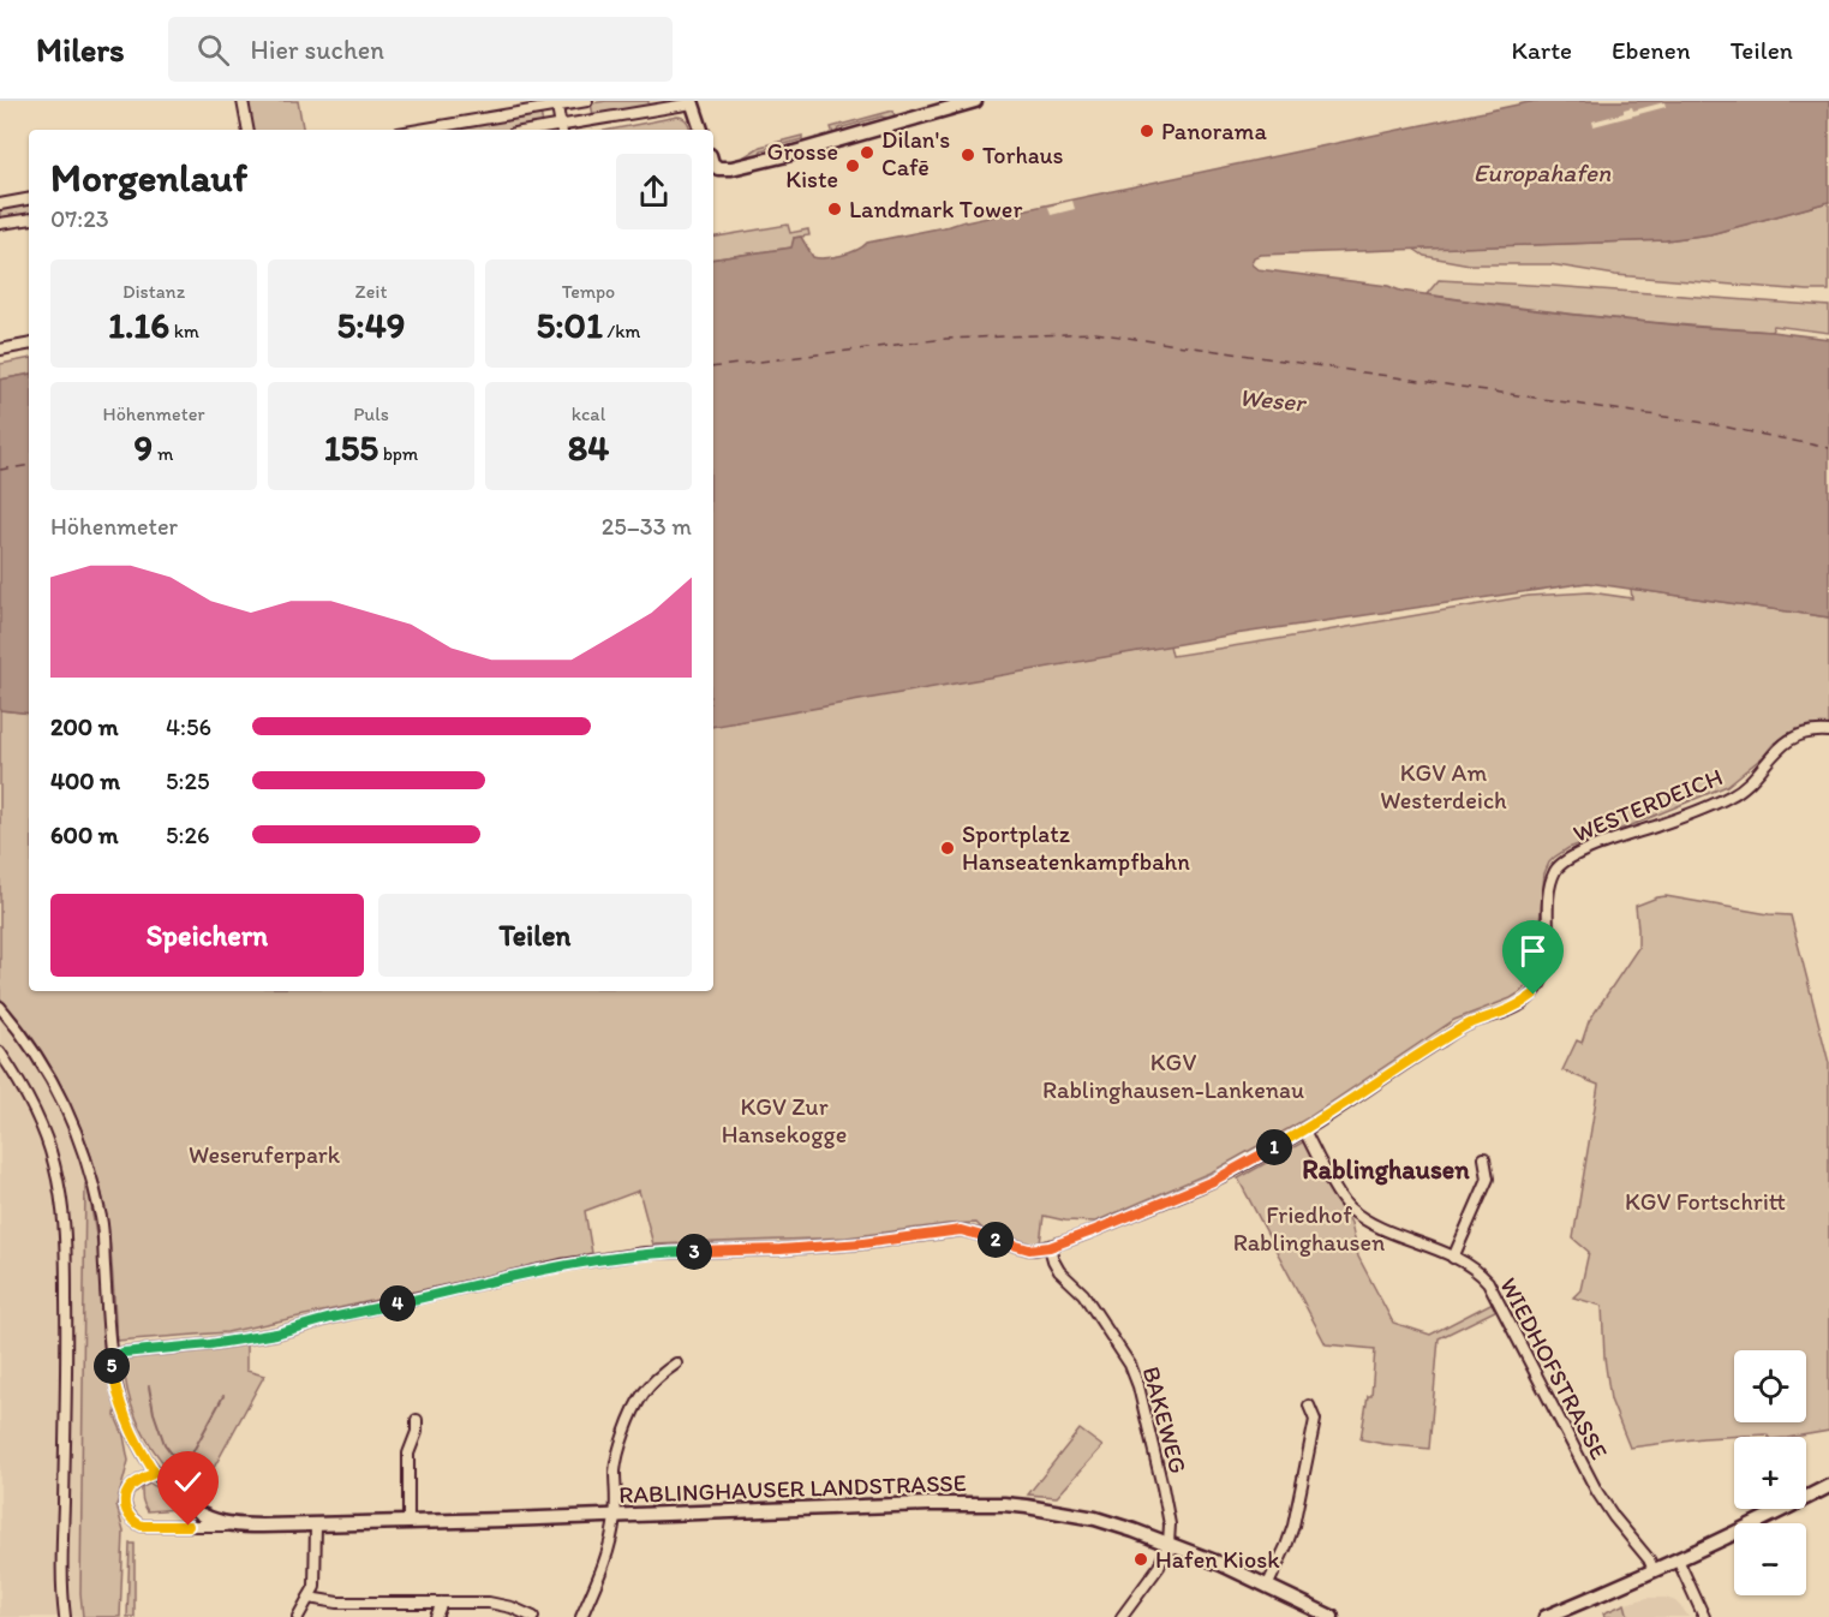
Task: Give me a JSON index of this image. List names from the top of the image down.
{
  "streets": {
    "street": [
      "WESTERDEICH",
      "WIEDHOFSTRASSE",
      "BAKEWEG",
      "RABLINGHAUSER LANDSTRASSE"
    ]
  },
  "crossings": [
    ["WESTERDEICH", "WIEDHOFSTRASSE"],
    ["WESTERDEICH", "BAKEWEG"],
    ["BAKEWEG", "RABLINGHAUSER LANDSTRASSE"]
  ],
  "districts": ["Rablinghausen"],
  "water": ["Europahafen", "Weser"],
  "parks": [
    "KGV Am Westerdeich",
    "KGV Rablinghausen-Lankenau",
    "KGV Zur Hansekogge",
    "Weseruferpark",
    "KGV Fortschritt",
    "Friedhof Rablinghausen"
  ],
  "places": [
    "Panorama",
    "Dilan's Cafē",
    "Torhaus",
    "Grosse Kiste",
    "Landmark Tower",
    "Sportplatz Hanseatenkampfbahn",
    "Hafen Kiosk"
  ],
  "page": {
    "header": "Milers",
    "search": "Hier suchen",
    "nav": ["Karte", "Ebenen", "Teilen"],
    "heading": ["Morgenlauf", "07:23"],
    "stats": [
      ["Distanz", "1.16 km"],
      ["Zeit", "5:49"],
      ["Tempo", "5:01 /km"],
      ["Höhenmeter", "9 m"],
      ["Puls", "155 bpm"],
      ["kcal", "84"]
    ],
    "chart": ["Höhenmeter", "25–33 m"],
    "list": [
      {
        "name": "200 m",
        "note": "4:56"
      },
      {
        "name": "400 m",
        "note": "5:25"
      },
      {
        "name": "600 m",
        "note": "5:26"
      }
    ],
    "buttons": ["Speichern", "Teilen"],
    "pins": [
      "1",
      "2",
      "3",
      "4",
      "5"
    ],
    "map_buttons": ["+", "−"]
  }
}
